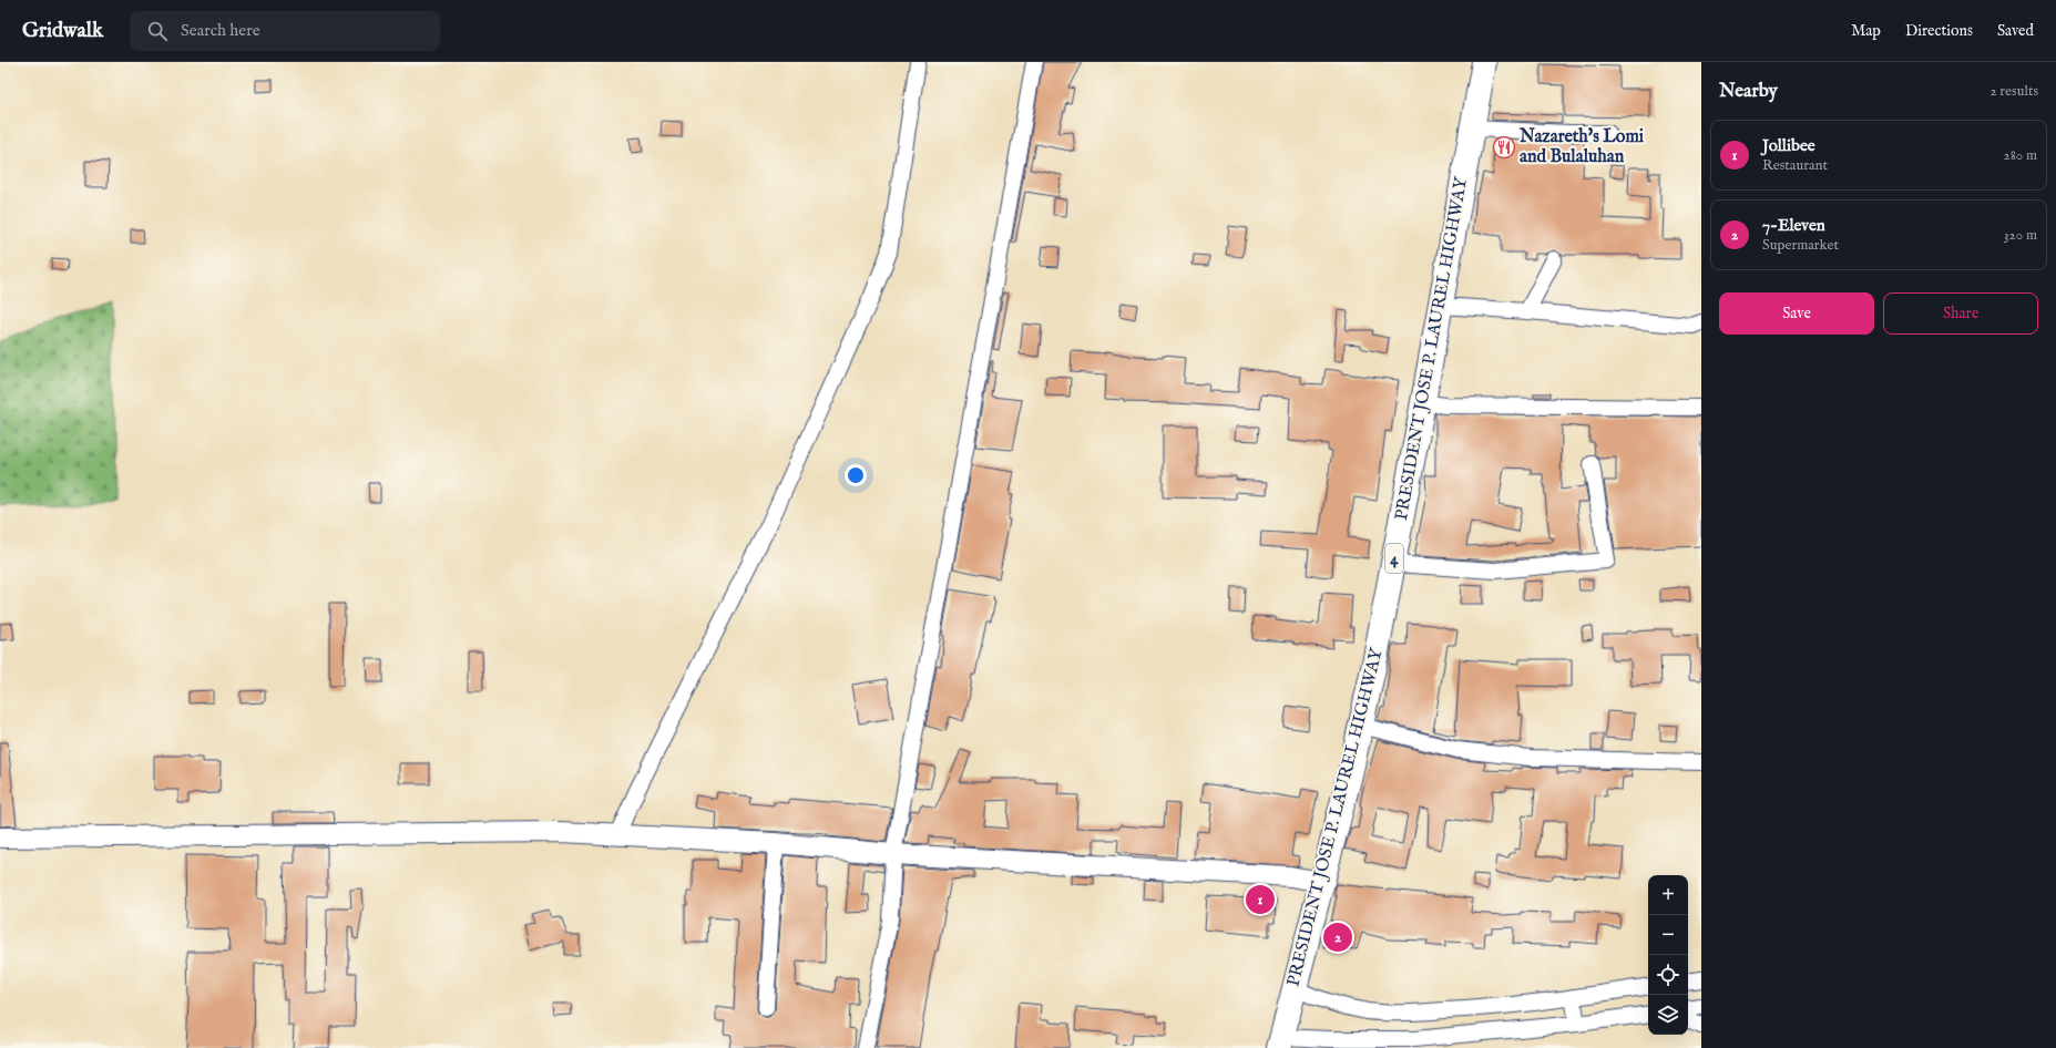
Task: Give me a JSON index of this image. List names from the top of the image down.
{
  "streets": {
    "highway": ["PRESIDENT JOSE P. LAUREL HIGHWAY", "4"]
  },
  "places": {
    "restaurant": ["Nazareth's Lomi and Bulaluhan"]
  },
  "page": {
    "header": "Gridwalk",
    "search": "Search here",
    "nav": ["Map", "Directions", "Saved"],
    "heading": ["Nearby", "2 results"],
    "list": [
      {
        "mark": "1",
        "name": "Jollibee",
        "note": "Restaurant",
        "value": "280 m"
      },
      {
        "mark": "2",
        "name": "7-Eleven",
        "note": "Supermarket",
        "value": "320 m"
      }
    ],
    "buttons": ["Save", "Share"],
    "map_buttons": ["+", "−"],
    "pins": ["1", "2"]
  }
}
